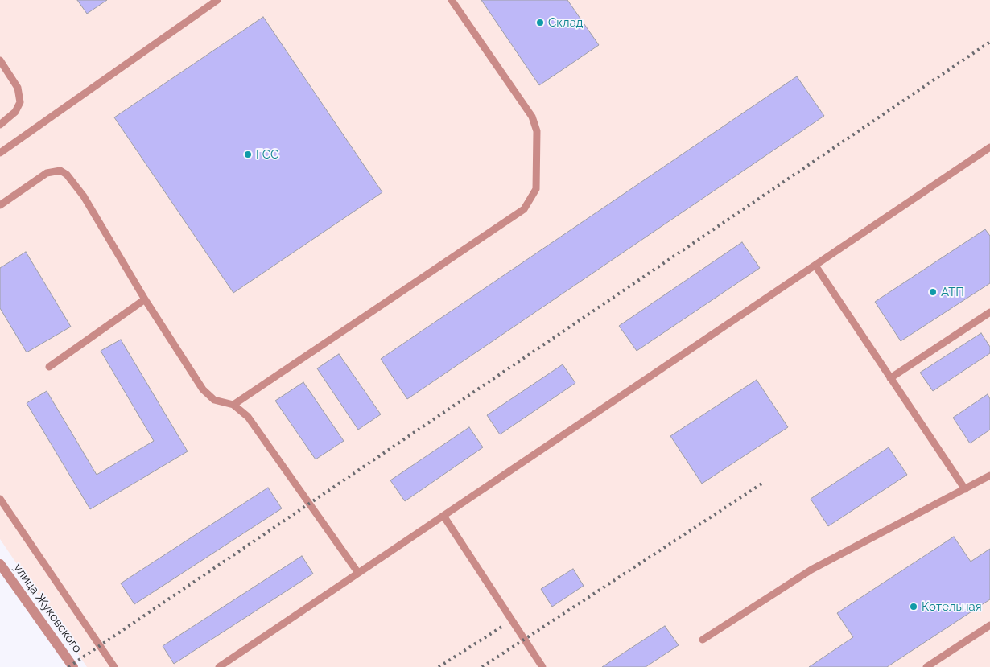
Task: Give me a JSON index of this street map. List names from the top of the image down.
{
  "streets": {
    "street": ["улица Жуковского"]
  },
  "places": [
    "Склад",
    "ГСС",
    "АТП",
    "Котельная"
  ]
}
